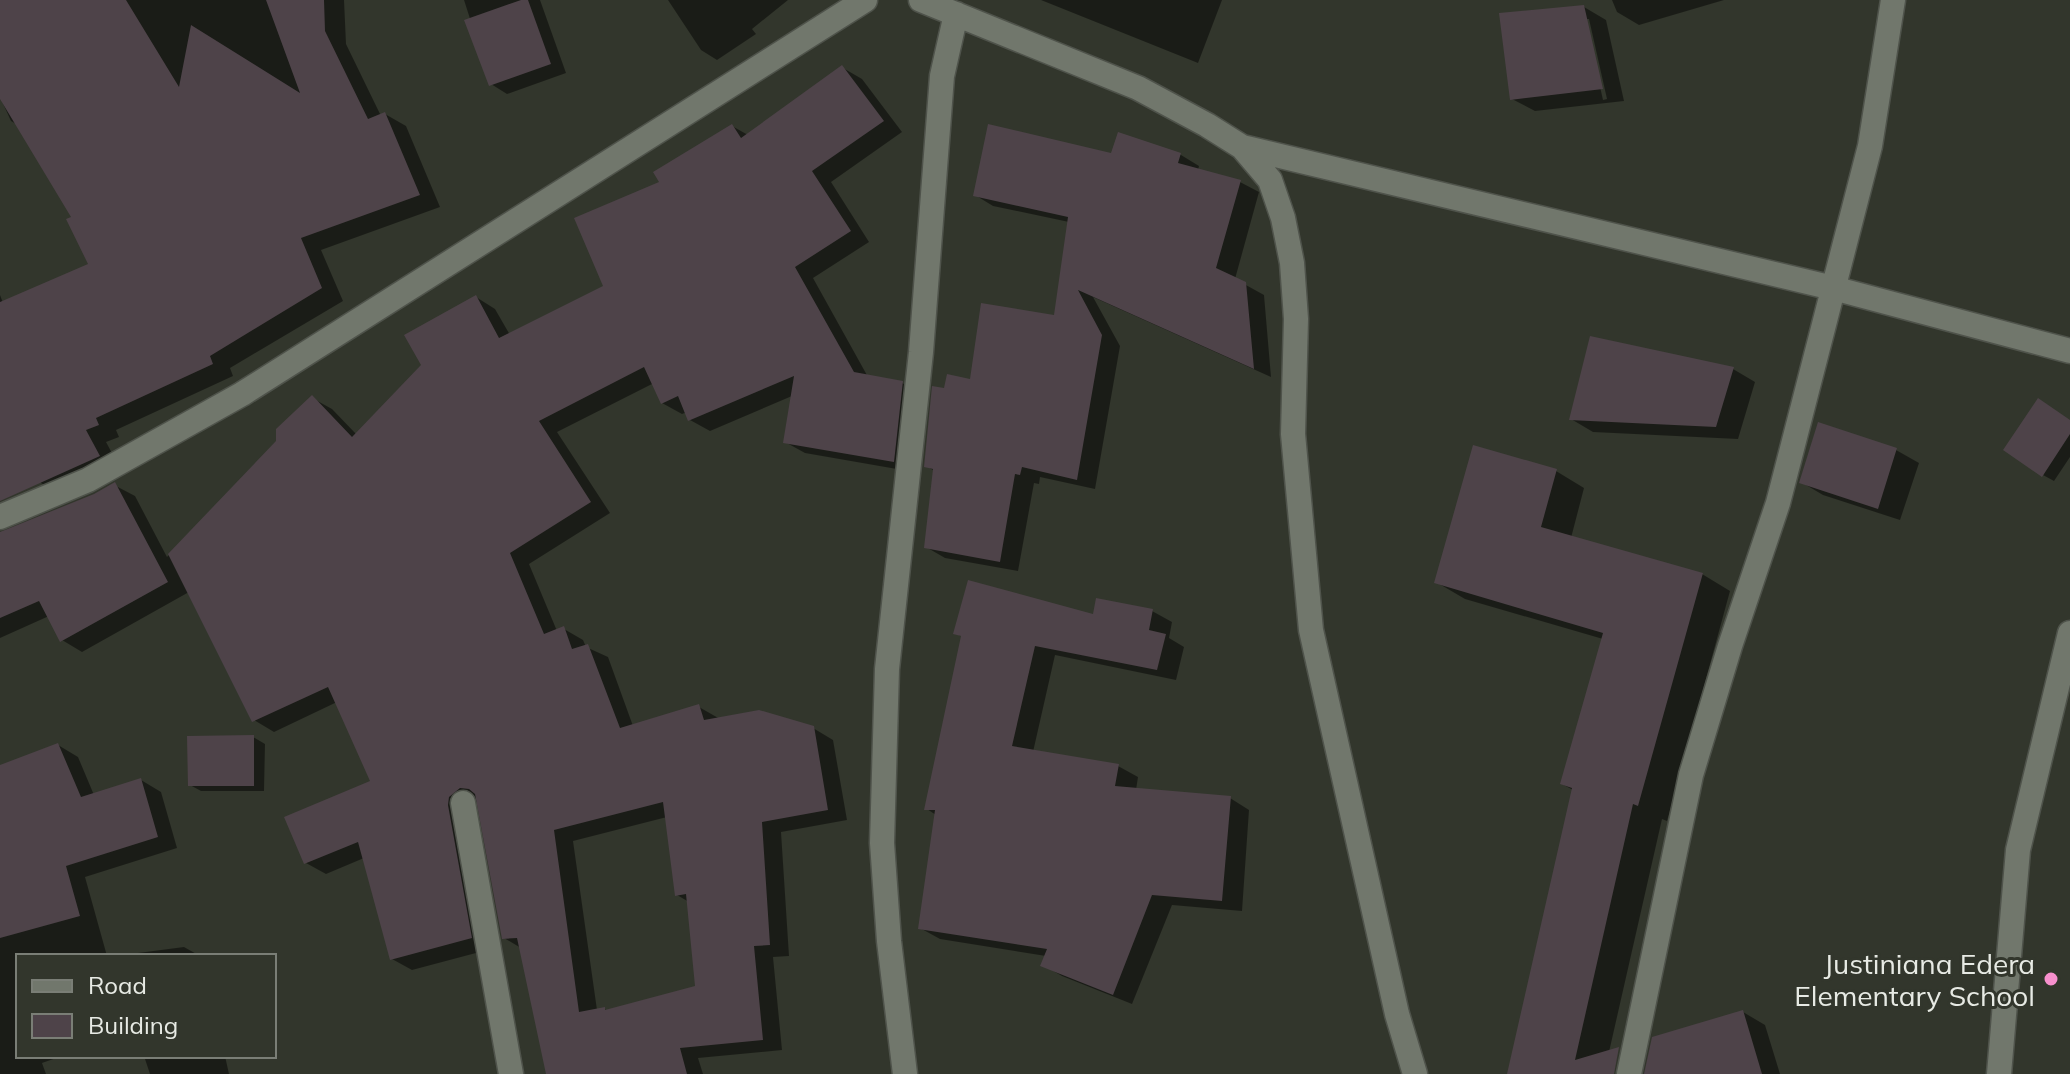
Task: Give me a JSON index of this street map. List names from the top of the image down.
{
  "places": ["Justiniana Edera Elementary School"],
  "legend": ["Road", "Building"]
}
